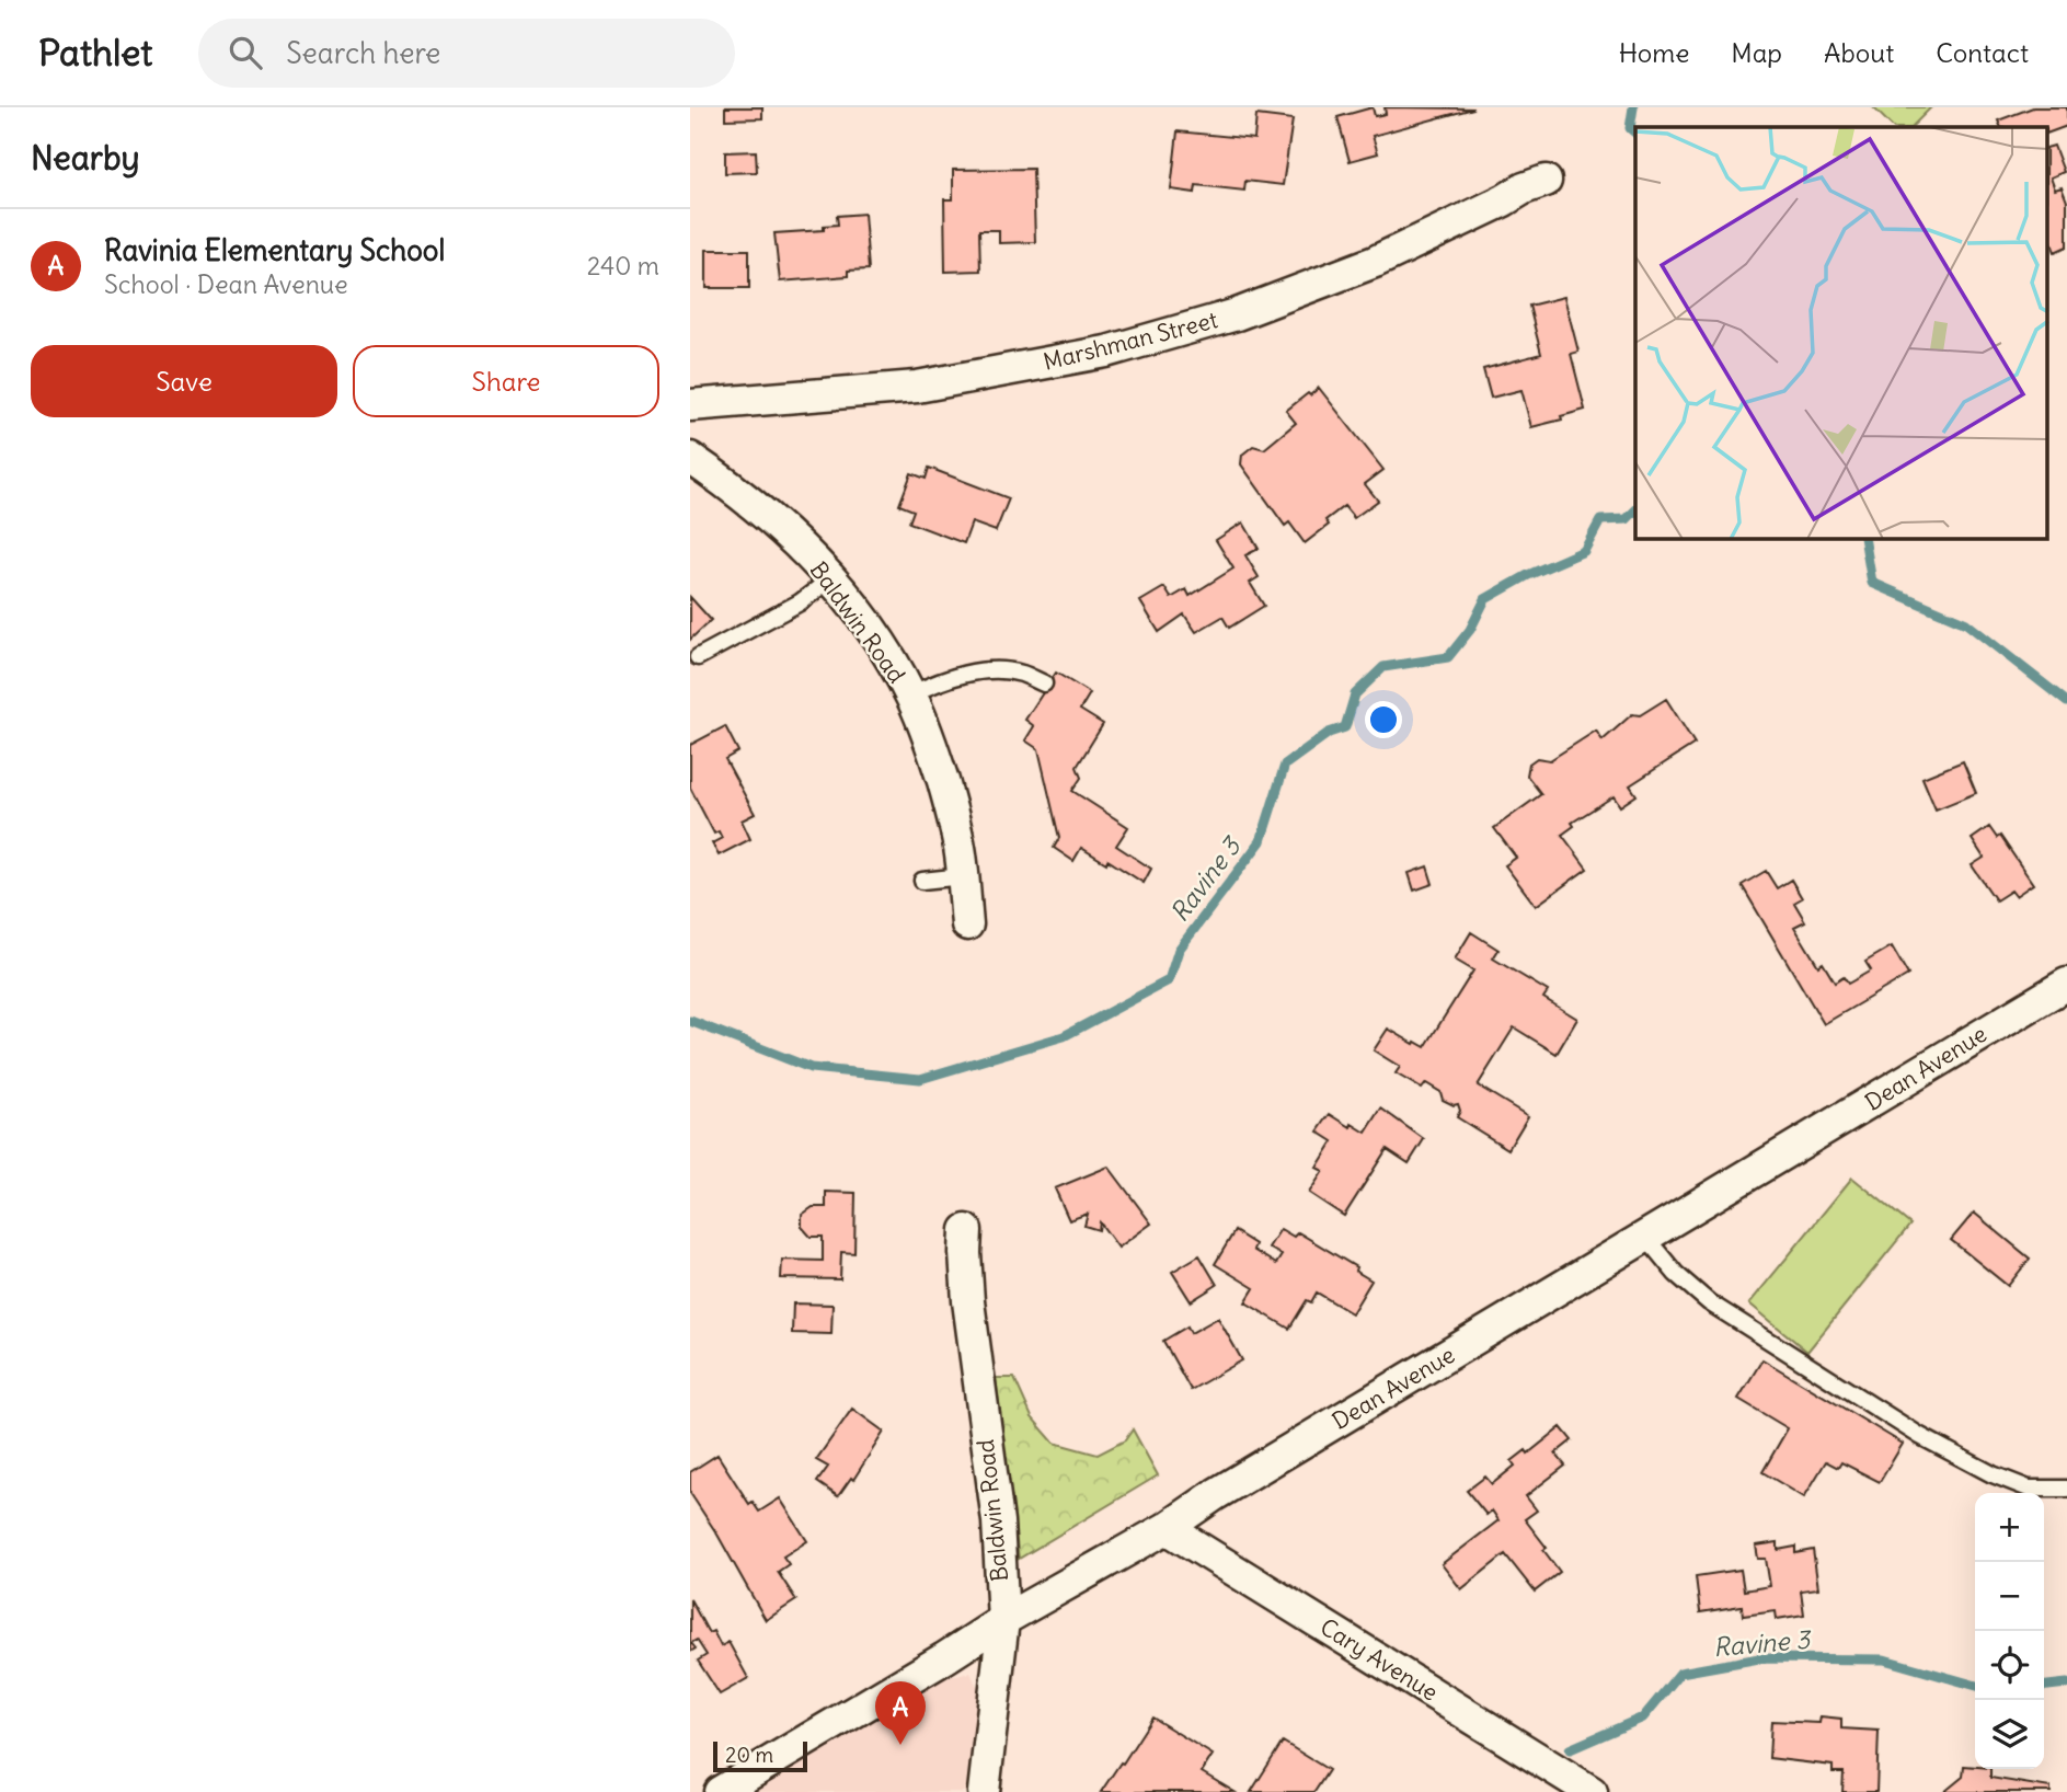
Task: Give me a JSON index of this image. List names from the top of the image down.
{
  "streets": {
    "street": [
      "Marshman Street",
      "Baldwin Road",
      "Dean Avenue",
      "Cary Avenue"
    ]
  },
  "crossings": [
    ["Baldwin Road", "Dean Avenue"],
    ["Dean Avenue", "Cary Avenue"]
  ],
  "water": ["Ravine 3"],
  "scale_bar": "20 m",
  "page": {
    "header": "Pathlet",
    "search": "Search here",
    "nav": [
      "Home",
      "Map",
      "About",
      "Contact"
    ],
    "heading": "Nearby",
    "list": [
      {
        "mark": "A",
        "name": "Ravinia Elementary School",
        "note": "School · Dean Avenue",
        "value": "240 m"
      }
    ],
    "buttons": ["Save", "Share"],
    "map_buttons": ["+", "−"],
    "pins": "A",
    "scale": "20 m"
  }
}
